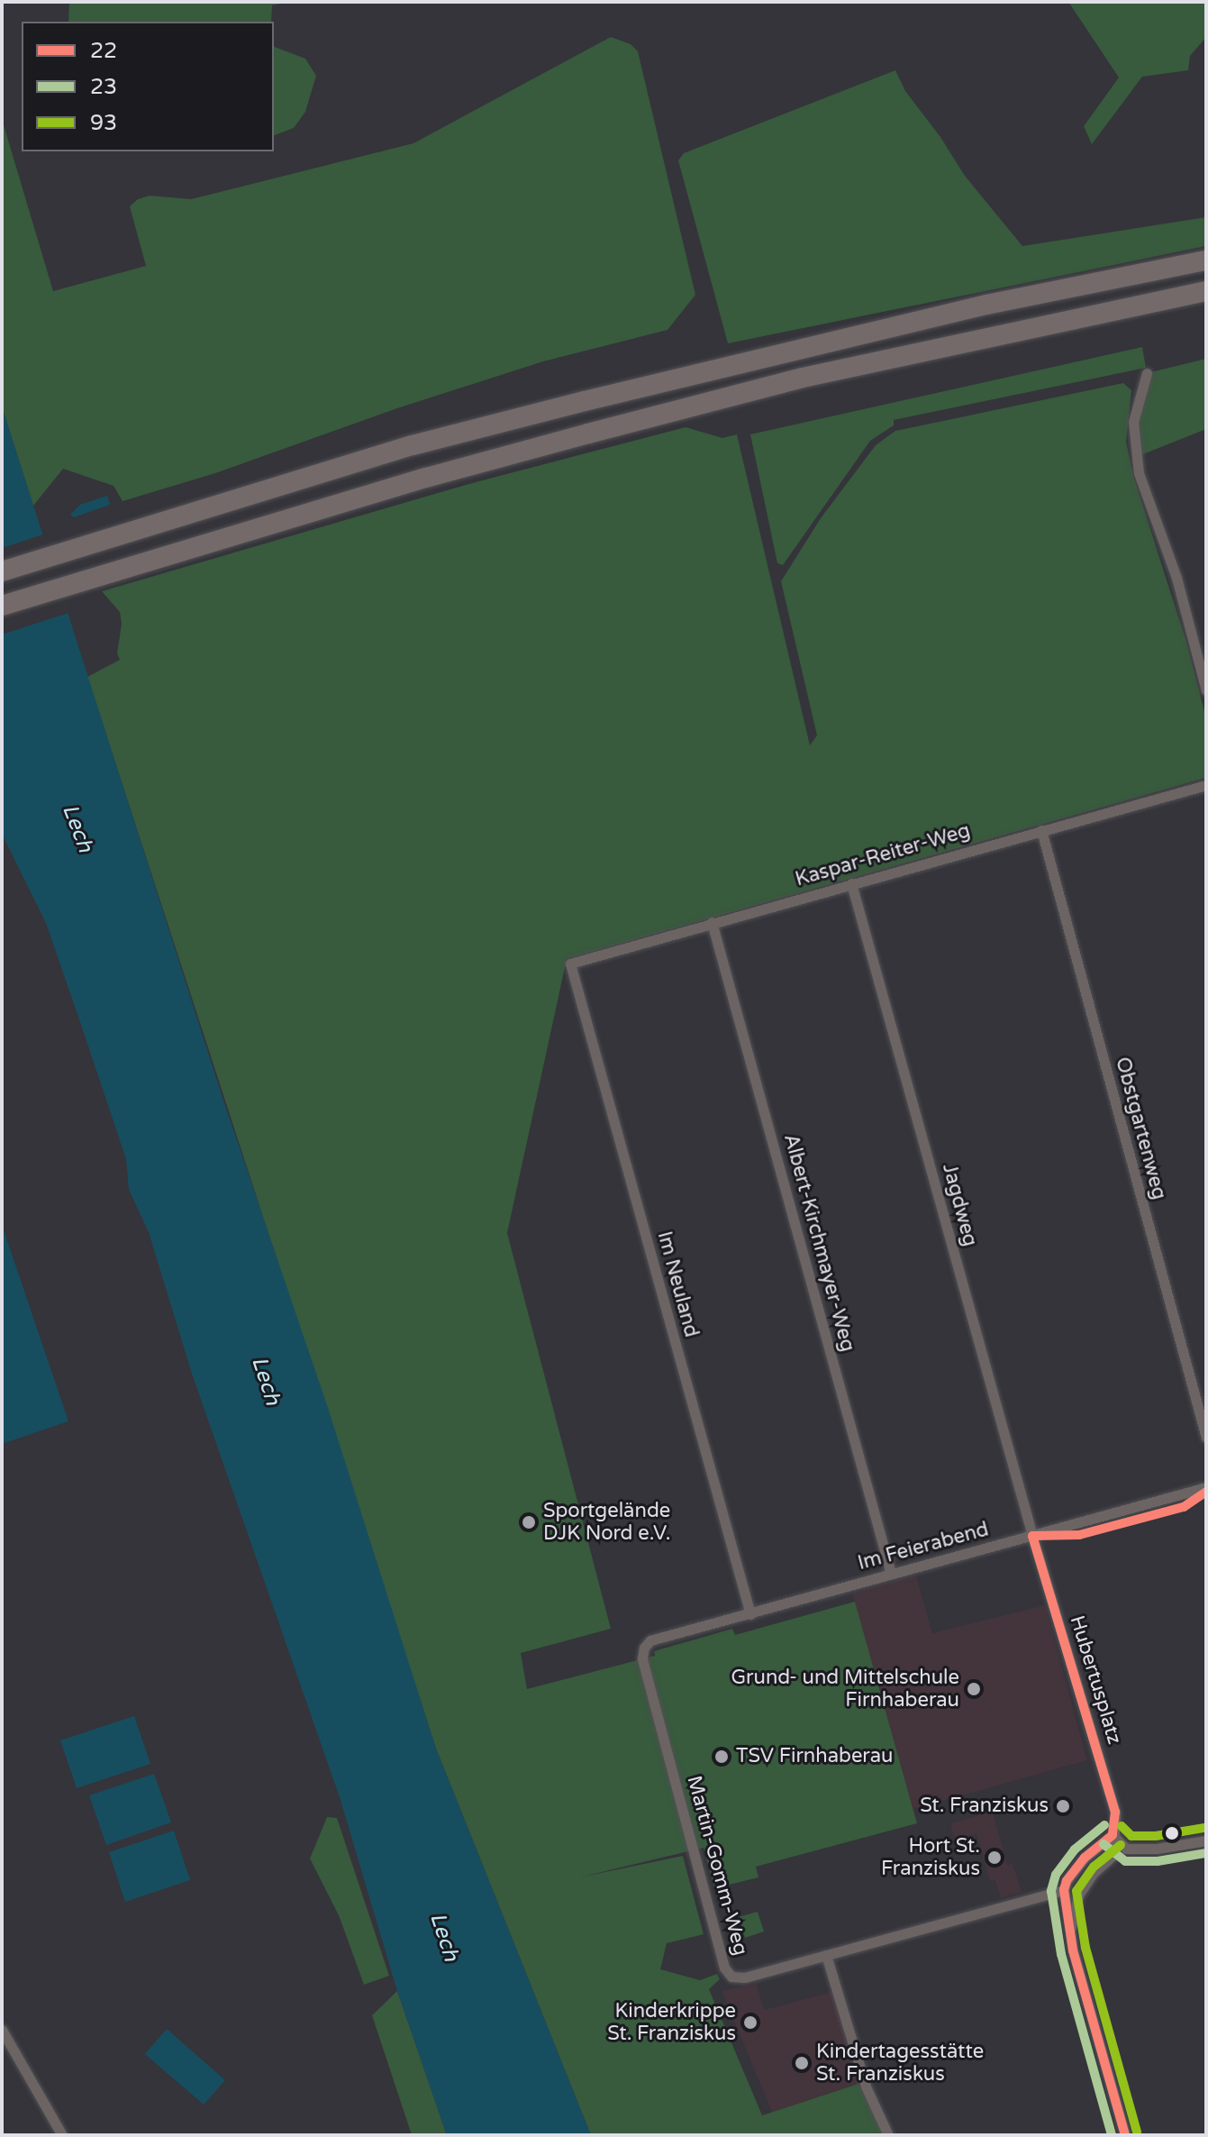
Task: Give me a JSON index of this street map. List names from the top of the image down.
{
  "streets": {
    "street": [
      "Kaspar-Reiter-Weg",
      "Obstgartenweg",
      "Jagdweg",
      "Albert-Kirchmayer-Weg",
      "Im Neuland",
      "Im Feierabend",
      "Hubertusplatz",
      "Martin-Gomm-Weg"
    ]
  },
  "crossings": [
    ["Kaspar-Reiter-Weg", "Obstgartenweg"],
    ["Kaspar-Reiter-Weg", "Jagdweg"],
    ["Kaspar-Reiter-Weg", "Albert-Kirchmayer-Weg"],
    ["Kaspar-Reiter-Weg", "Im Neuland"],
    ["Jagdweg", "Im Feierabend"],
    ["Jagdweg", "Hubertusplatz"],
    ["Albert-Kirchmayer-Weg", "Im Feierabend"],
    ["Im Neuland", "Im Feierabend"],
    ["Im Feierabend", "Hubertusplatz"],
    ["Im Feierabend", "Martin-Gomm-Weg"]
  ],
  "water": ["Lech"],
  "places": [
    "Sportgelände DJK Nord e.V.",
    "Grund- und Mittelschule Firnhaberau",
    "TSV Firnhaberau",
    "St. Franziskus",
    "Hort St. Franziskus",
    "Kinderkrippe St. Franziskus",
    "Kindertagesstätte St. Franziskus"
  ],
  "lines": ["transit line 22", "transit line 23", "transit line 93"],
  "legend": ["22", "23", "93"]
}
